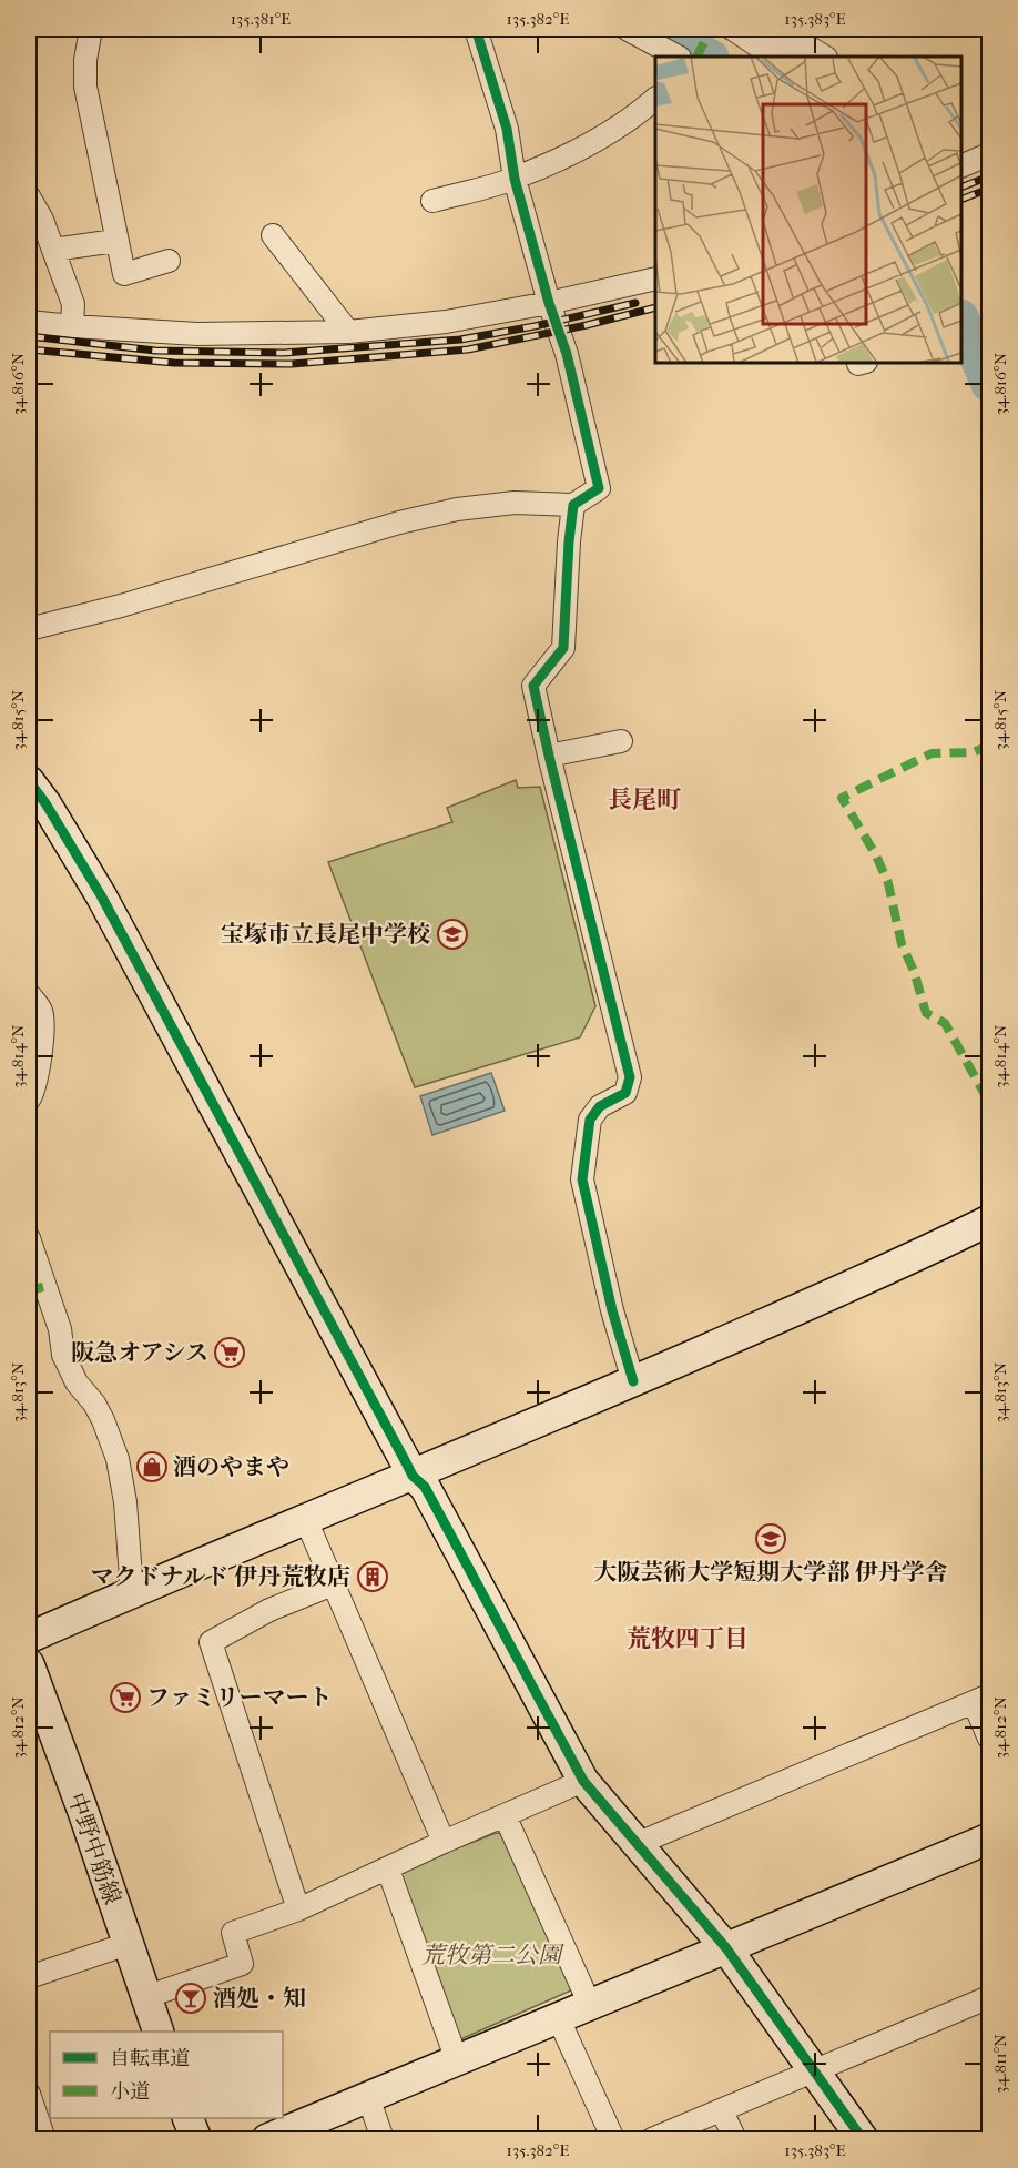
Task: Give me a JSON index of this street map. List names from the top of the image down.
{
  "streets": {
    "street": ["中野中筋線"]
  },
  "districts": ["長尾町", "荒牧四丁目"],
  "parks": ["荒牧第二公園"],
  "places": {
    "school or university": ["宝塚市立長尾中学校", "大阪芸術大学短期大学部 伊丹学舎"],
    "supermarket": ["阪急オアシス", "ファミリーマート"],
    "shop": ["酒のやまや"],
    "building": ["マクドナルド 伊丹荒牧店"],
    "bar": ["酒処・知"]
  },
  "legend": ["自転車道", "小道"],
  "coordinates": [
    "135.381°E",
    "135.382°E",
    "135.383°E",
    "34.816°N",
    "34.815°N",
    "34.814°N",
    "34.813°N",
    "34.812°N",
    "34.811°N"
  ]
}
